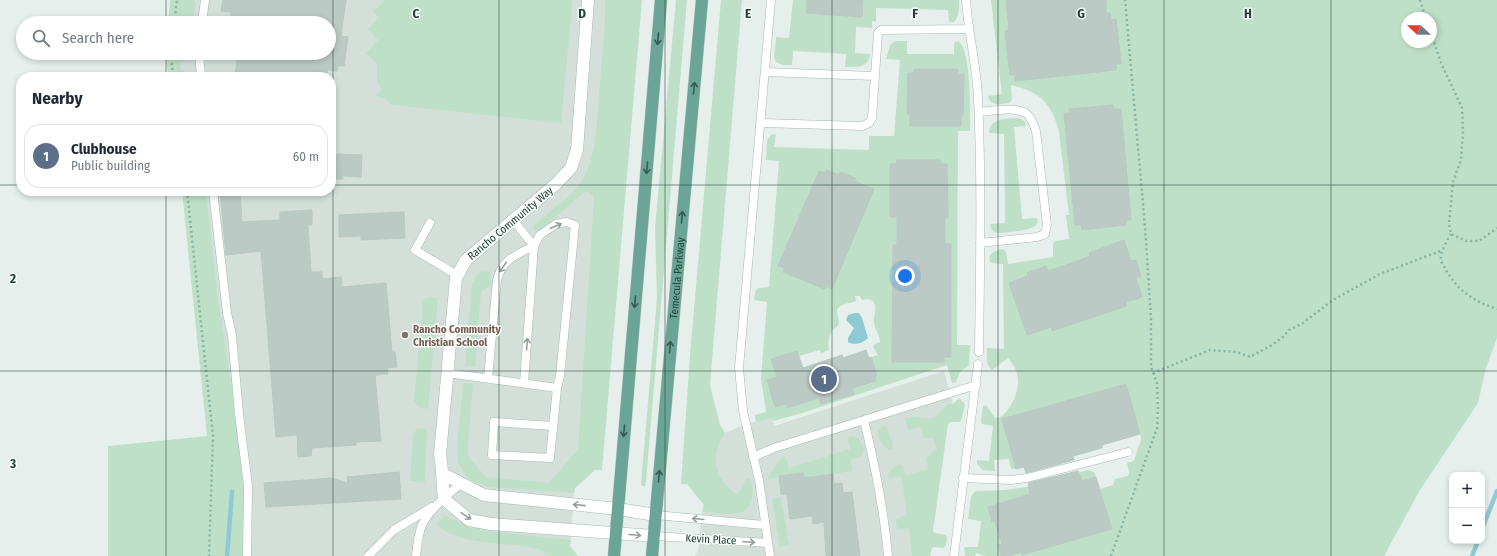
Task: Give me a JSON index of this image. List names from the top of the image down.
{
  "streets": {
    "main road": ["Temecula Parkway"],
    "street": ["Rancho Community Way"],
    "lane": ["Kevin Place"]
  },
  "crossings": [
    ["Temecula Parkway", "Kevin Place"]
  ],
  "places": ["Rancho Community Christian School"],
  "north": "left",
  "page": {
    "search": "Search here",
    "heading": "Nearby",
    "list": [
      {
        "mark": "1",
        "name": "Clubhouse",
        "note": "Public building",
        "value": "60 m"
      }
    ],
    "pins": "1",
    "map_buttons": ["+", "−"]
  },
  "grid": {
    "columns": [
      "C",
      "D",
      "E",
      "F",
      "G",
      "H"
    ],
    "rows": ["2", "3"]
  }
}
